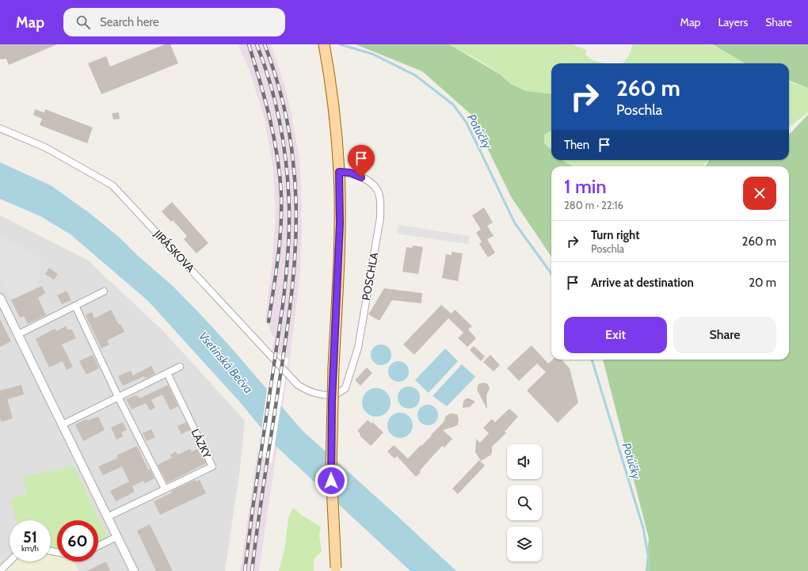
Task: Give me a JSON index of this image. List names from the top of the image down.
{
  "streets": {
    "street": ["JIRÁSKOVA", "POSCHLA", "LÁZKY"]
  },
  "crossings": [
    ["JIRÁSKOVA", "POSCHLA"]
  ],
  "water": ["Potůčky", "Vsetínská Bečva"],
  "page": {
    "header": "Map",
    "search": "Search here",
    "nav": ["Map", "Layers", "Share"],
    "turn": ["260 m", "Poschla"],
    "then": "Then",
    "heading": ["1 min", "280 m · 22:16"],
    "list": [
      {
        "name": "Turn right",
        "note": "Poschla",
        "value": "260 m"
      },
      {
        "name": "Arrive at destination",
        "value": "20 m"
      }
    ],
    "buttons": ["Exit", "Share"],
    "speed": "51 km/h",
    "limit": "60"
  }
}
